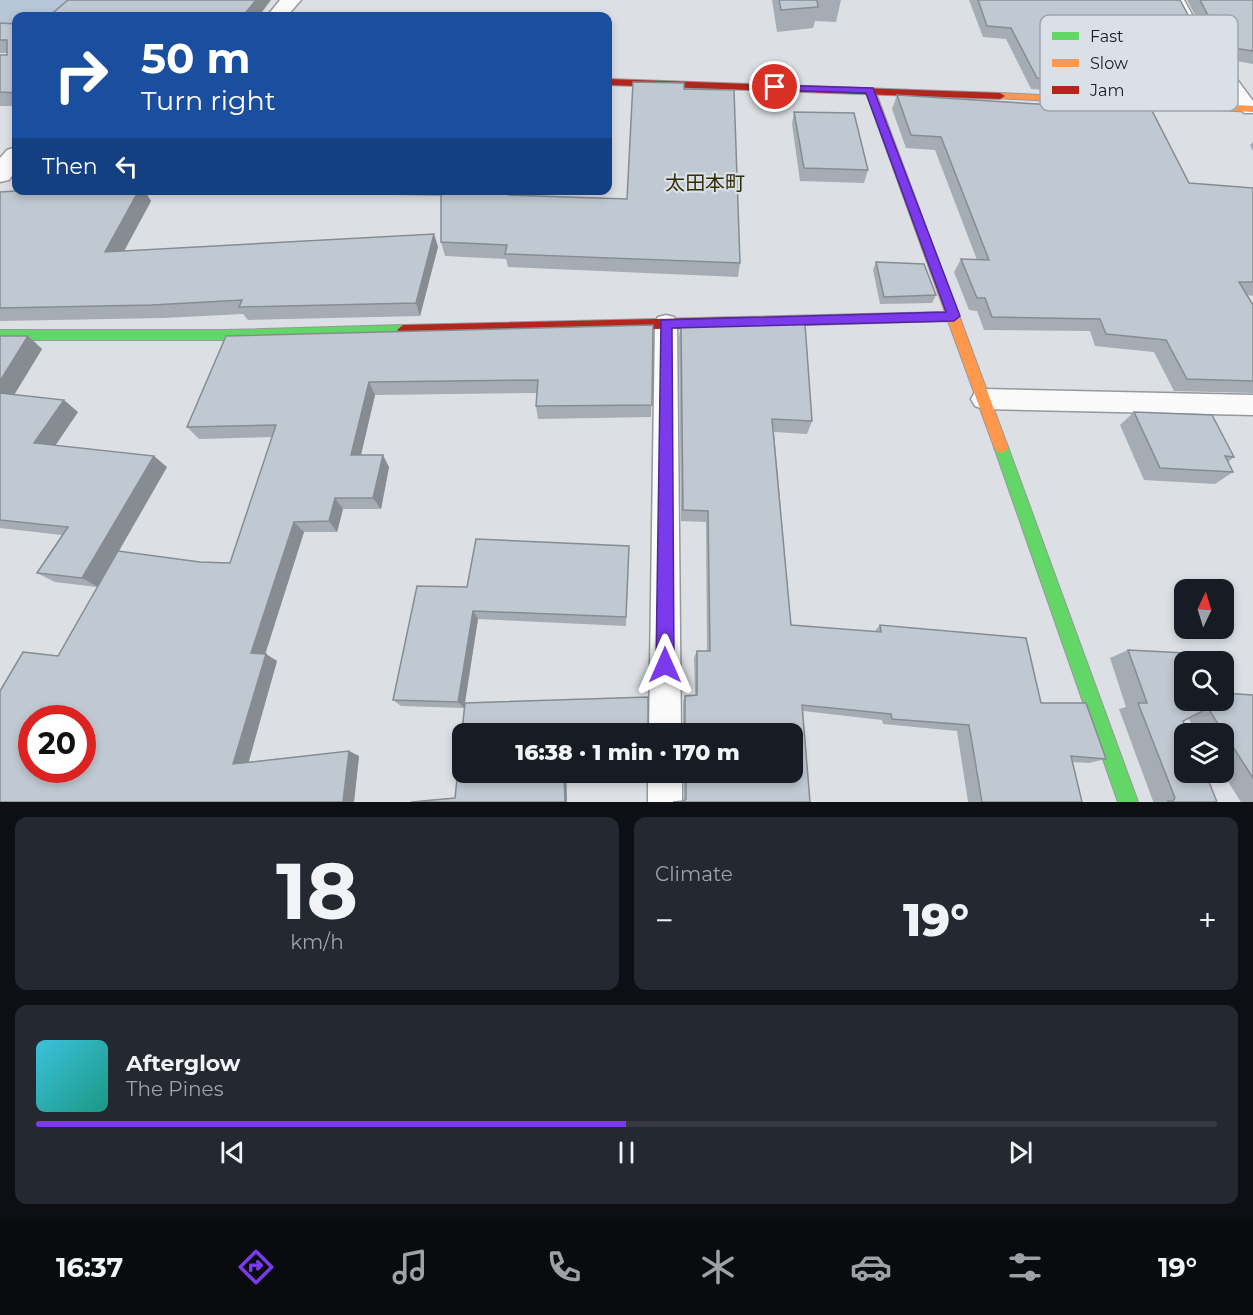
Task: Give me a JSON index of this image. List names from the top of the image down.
{
  "districts": ["太田本町"],
  "legend": ["Fast", "Slow", "Jam"],
  "north": "top",
  "page": {
    "turn": ["50 m", "Turn right"],
    "then": "Then",
    "limit": "20",
    "trip": "16:38 · 1 min · 170 m",
    "tile": [
      ["18", "km/h"],
      "Climate"
    ],
    "heat": ["−", "19°", "+"],
    "song": ["Afterglow", "The Pines"],
    "tabs": ["16:37", "19°"]
  }
}
